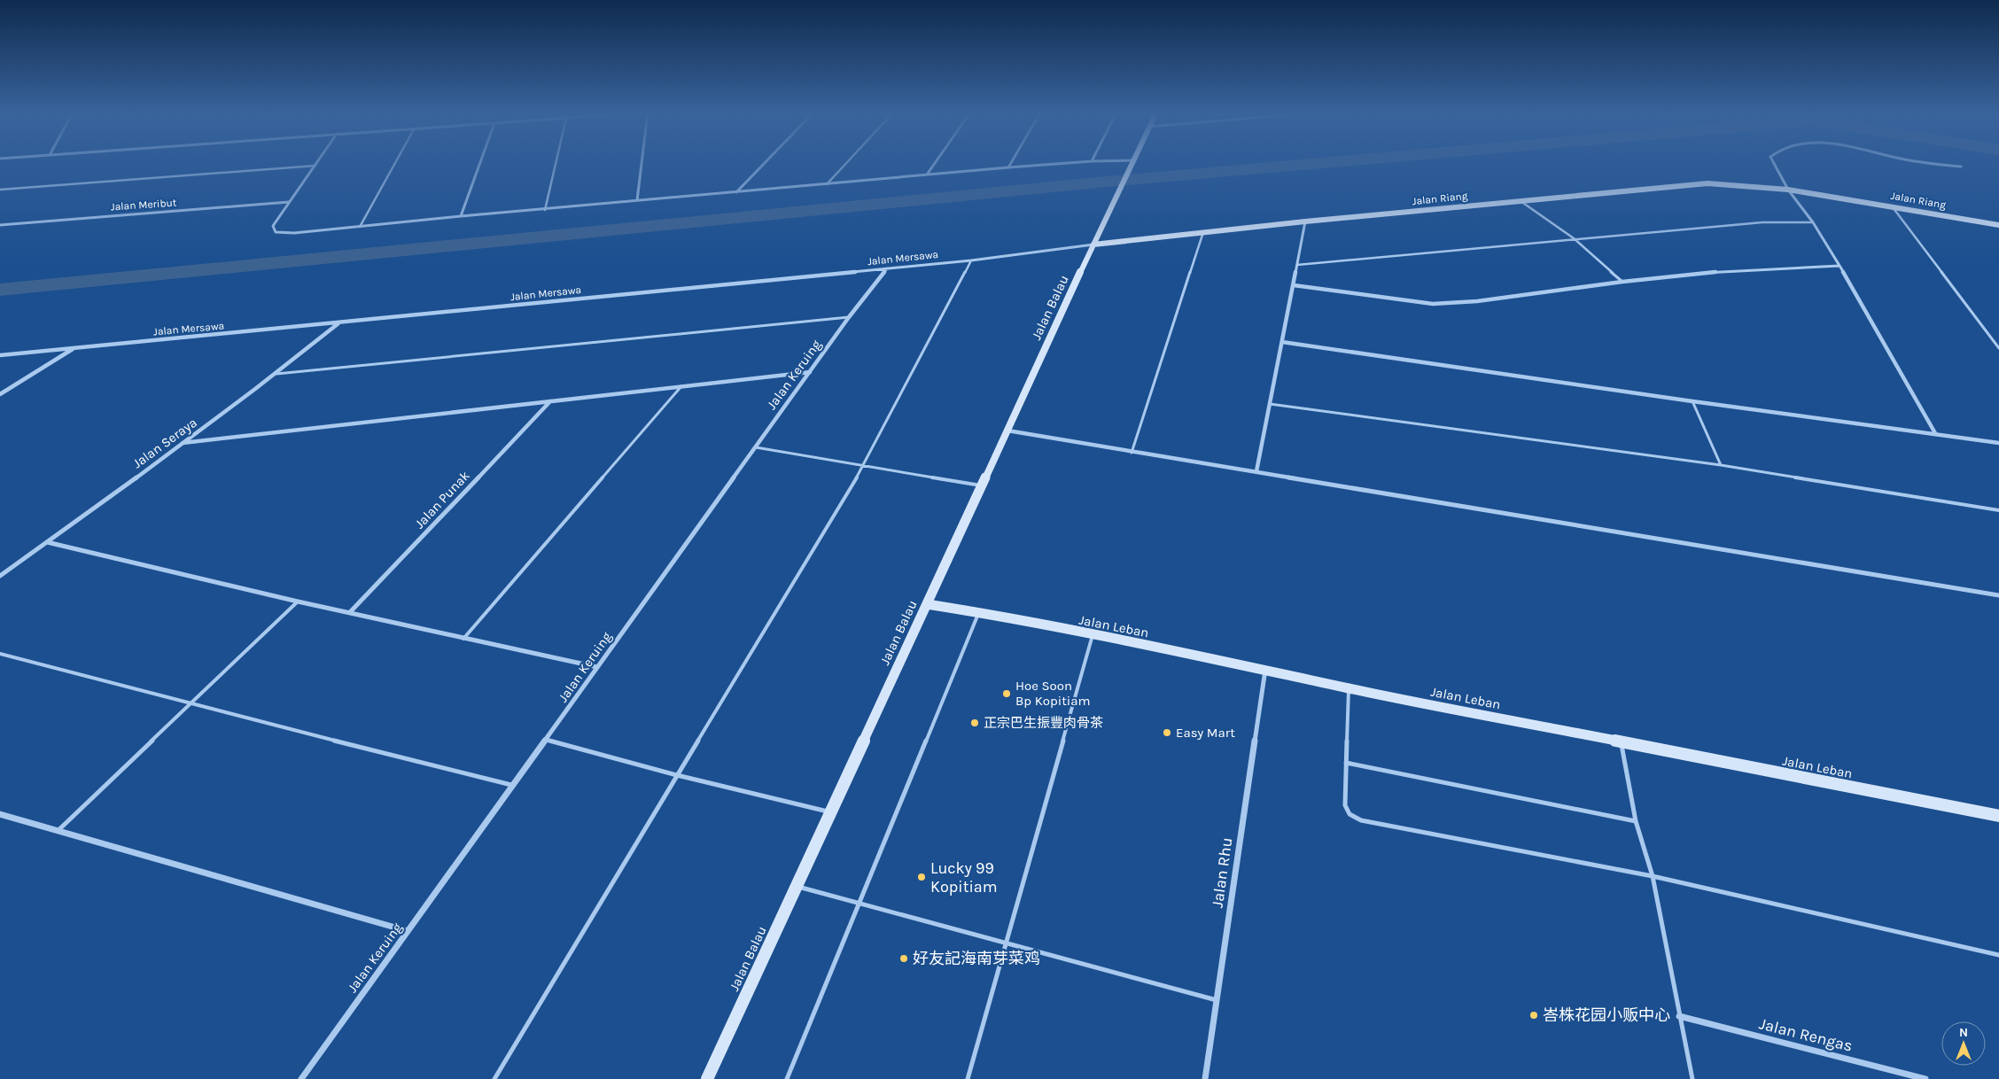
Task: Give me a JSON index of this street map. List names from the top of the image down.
{
  "streets": {
    "street": [
      "Jalan Riang",
      "Jalan Meribut",
      "Jalan Mersawa",
      "Jalan Balau",
      "Jalan Keruing",
      "Jalan Seraya",
      "Jalan Punak",
      "Jalan Leban",
      "Jalan Rhu",
      "Jalan Rengas"
    ]
  },
  "crossings": [
    ["Jalan Riang", "Jalan Mersawa"],
    ["Jalan Riang", "Jalan Balau"],
    ["Jalan Mersawa", "Jalan Balau"],
    ["Jalan Mersawa", "Jalan Keruing"],
    ["Jalan Mersawa", "Jalan Seraya"],
    ["Jalan Balau", "Jalan Leban"],
    ["Jalan Leban", "Jalan Rhu"]
  ],
  "places": [
    "Hoe Soon Bp Kopitiam",
    "正宗巴生振豐肉骨茶",
    "Easy Mart",
    "Lucky 99 Kopitiam",
    "好友記海南芽菜鸡",
    "峇株花园小贩中心"
  ],
  "north": "top"
}
